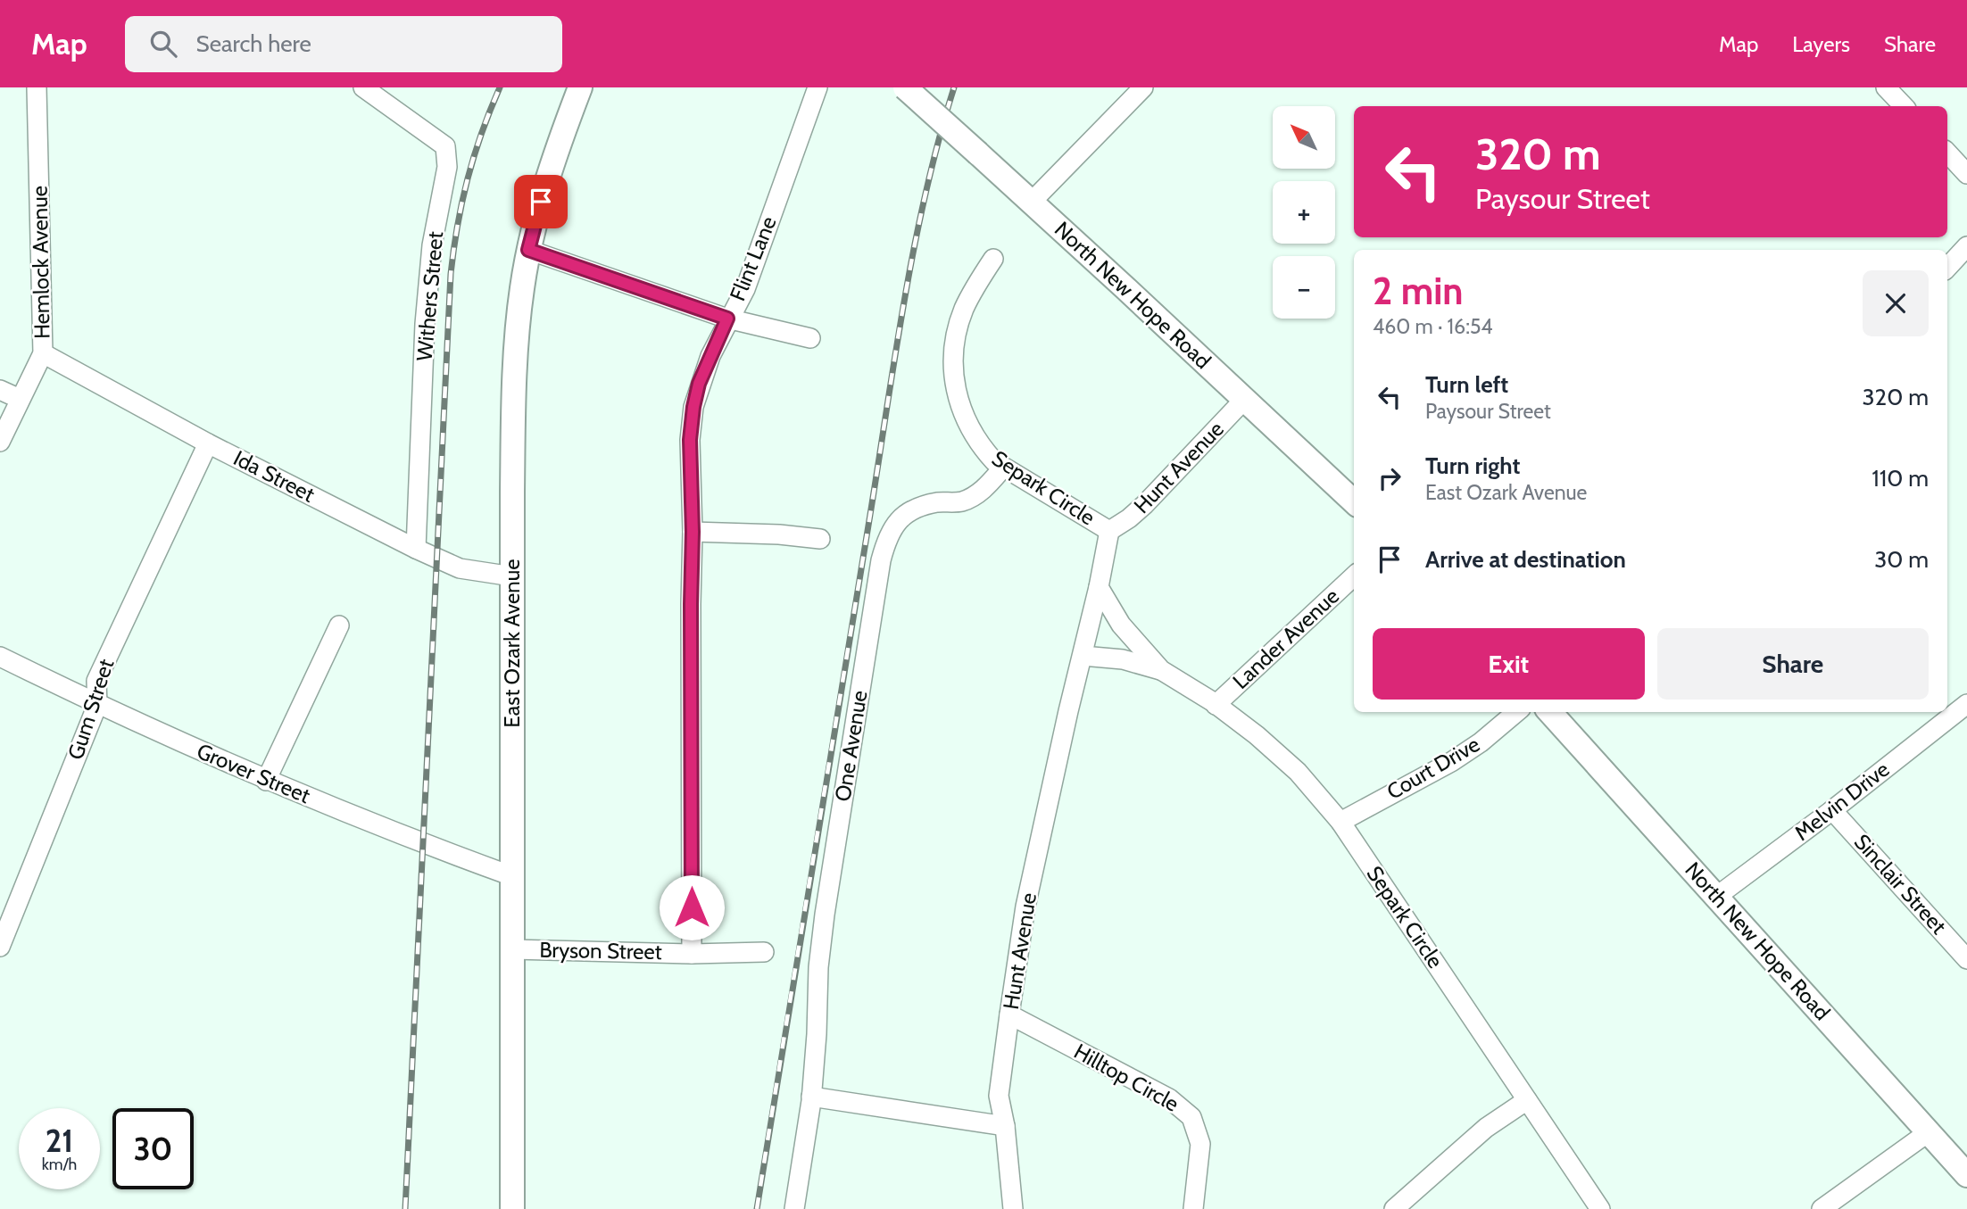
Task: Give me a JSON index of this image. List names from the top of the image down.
{
  "streets": {
    "main road": ["North New Hope Road", "East Ozark Avenue"],
    "street": [
      "Flint Lane",
      "Hemlock Avenue",
      "Withers Street",
      "Hunt Avenue",
      "Ida Street",
      "Separk Circle",
      "Lander Avenue",
      "Gum Street",
      "One Avenue",
      "Court Drive",
      "Grover Street",
      "Melvin Drive",
      "Sinclair Street",
      "Bryson Street",
      "Hilltop Circle"
    ]
  },
  "crossings": [
    ["Flint Lane", "Bryson Street"],
    ["Hemlock Avenue", "Ida Street"],
    ["North New Hope Road", "Hunt Avenue"],
    ["North New Hope Road", "Melvin Drive"],
    ["Withers Street", "Ida Street"],
    ["Hunt Avenue", "Separk Circle"],
    ["Hunt Avenue", "Hilltop Circle"],
    ["Ida Street", "East Ozark Avenue"],
    ["Ida Street", "Gum Street"],
    ["Separk Circle", "Lander Avenue"],
    ["Separk Circle", "One Avenue"],
    ["Separk Circle", "Court Drive"],
    ["East Ozark Avenue", "Grover Street"],
    ["East Ozark Avenue", "Bryson Street"],
    ["Gum Street", "Grover Street"],
    ["Melvin Drive", "Sinclair Street"]
  ],
  "north": "top left",
  "page": {
    "header": "Map",
    "search": "Search here",
    "nav": ["Map", "Layers", "Share"],
    "map_buttons": ["+", "−"],
    "turn": ["320 m", "Paysour Street"],
    "heading": ["2 min", "460 m · 16:54"],
    "list": [
      {
        "name": "Turn left",
        "note": "Paysour Street",
        "value": "320 m"
      },
      {
        "name": "Turn right",
        "note": "East Ozark Avenue",
        "value": "110 m"
      },
      {
        "name": "Arrive at destination",
        "value": "30 m"
      }
    ],
    "buttons": ["Exit", "Share"],
    "speed": "21 km/h",
    "limit": "30"
  }
}
